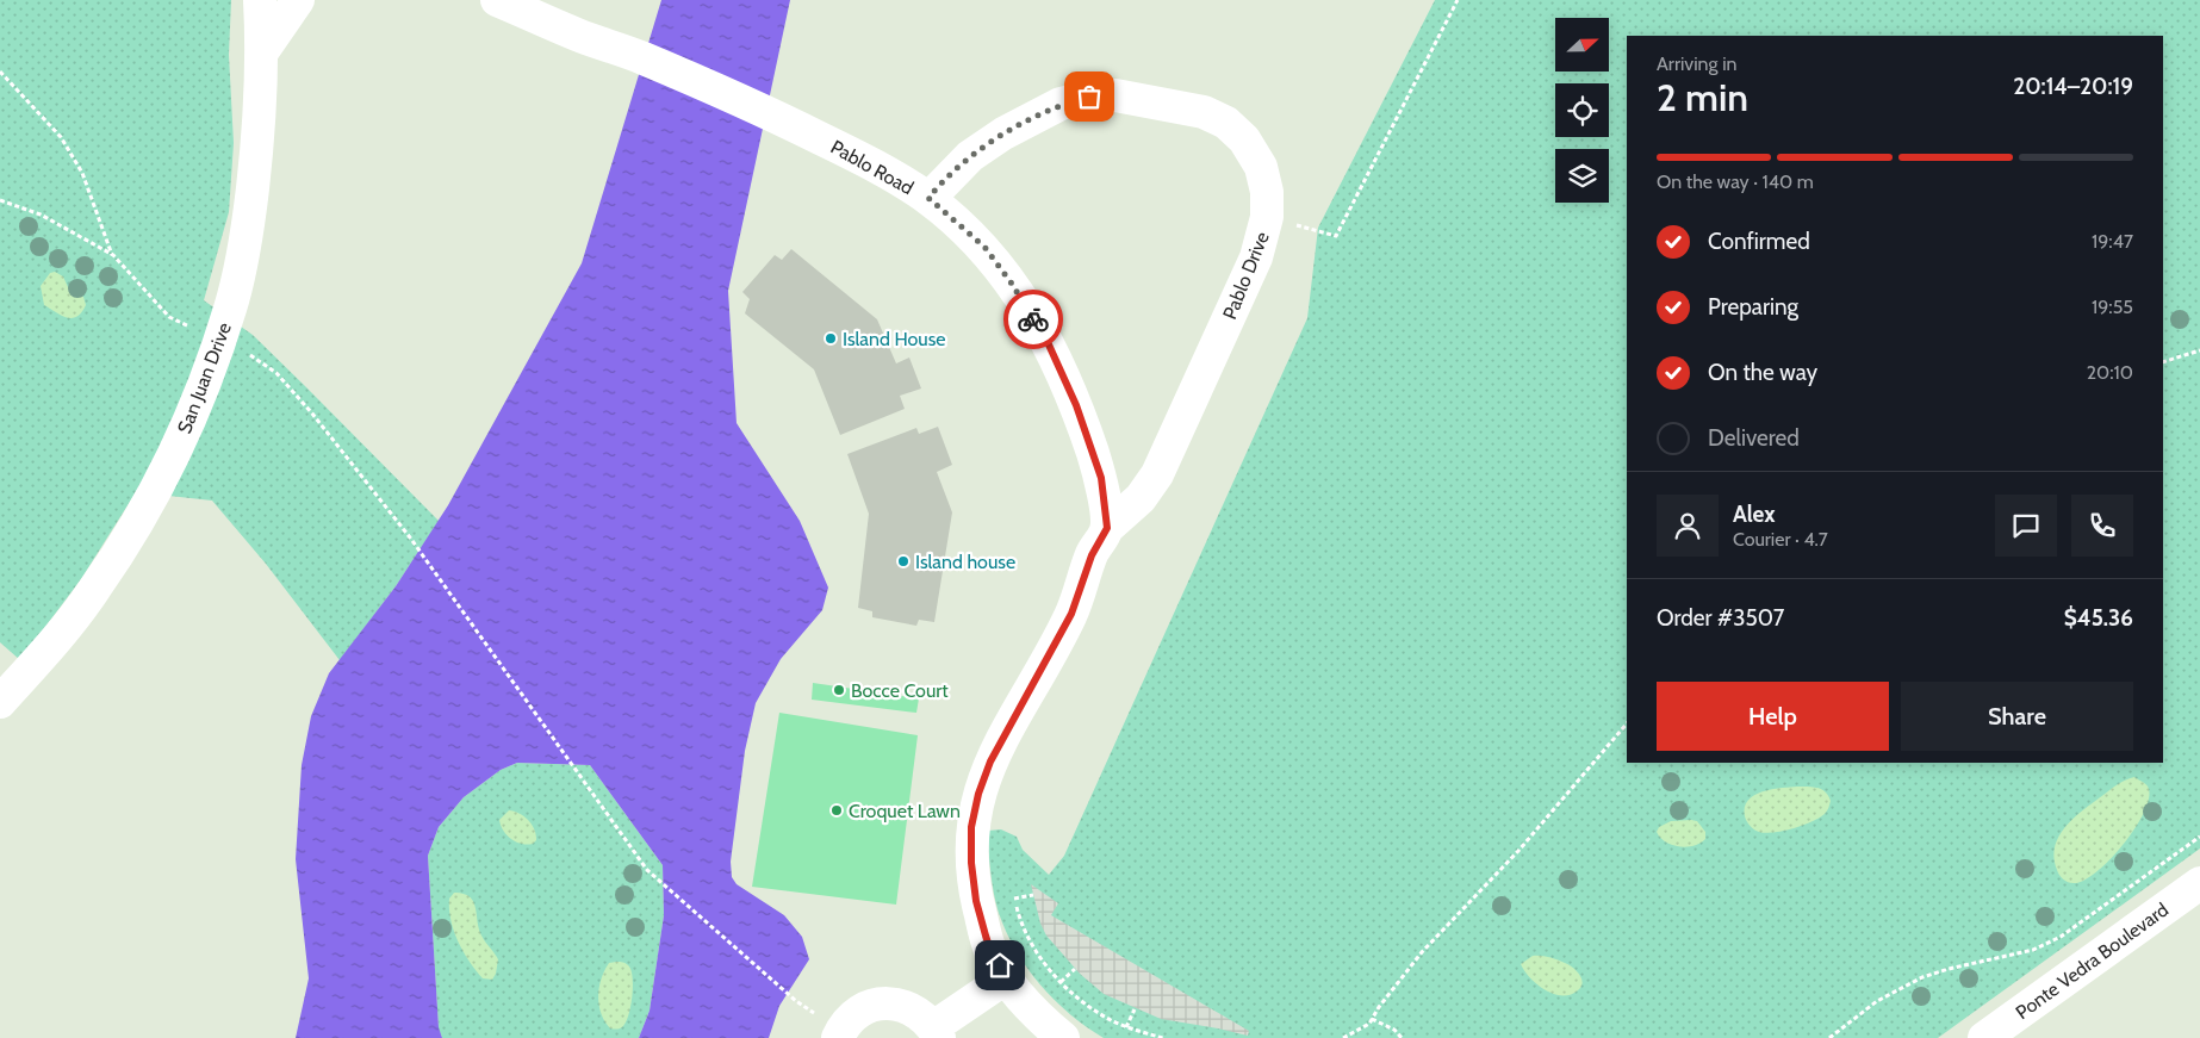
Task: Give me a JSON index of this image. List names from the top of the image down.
{
  "streets": {
    "street": [
      "Pablo Road",
      "Pablo Drive",
      "San Juan Drive",
      "Ponte Vedra Boulevard"
    ]
  },
  "crossings": [
    ["Pablo Road", "Pablo Drive"]
  ],
  "places": [
    "Island House",
    "Island house",
    "Bocce Court",
    "Croquet Lawn"
  ],
  "north": "right",
  "page": {
    "heading": ["2 min", "Arriving in", "20:14–20:19"],
    "panel": [
      "Alex",
      "Courier · 4.7",
      "Order #3507",
      "$45.36"
    ],
    "bar": "On the way · 140 m",
    "list": [
      ["Confirmed", "19:47"],
      ["Preparing", "19:55"],
      ["On the way", "20:10"],
      "Delivered"
    ],
    "buttons": ["Help", "Share"]
  }
}
